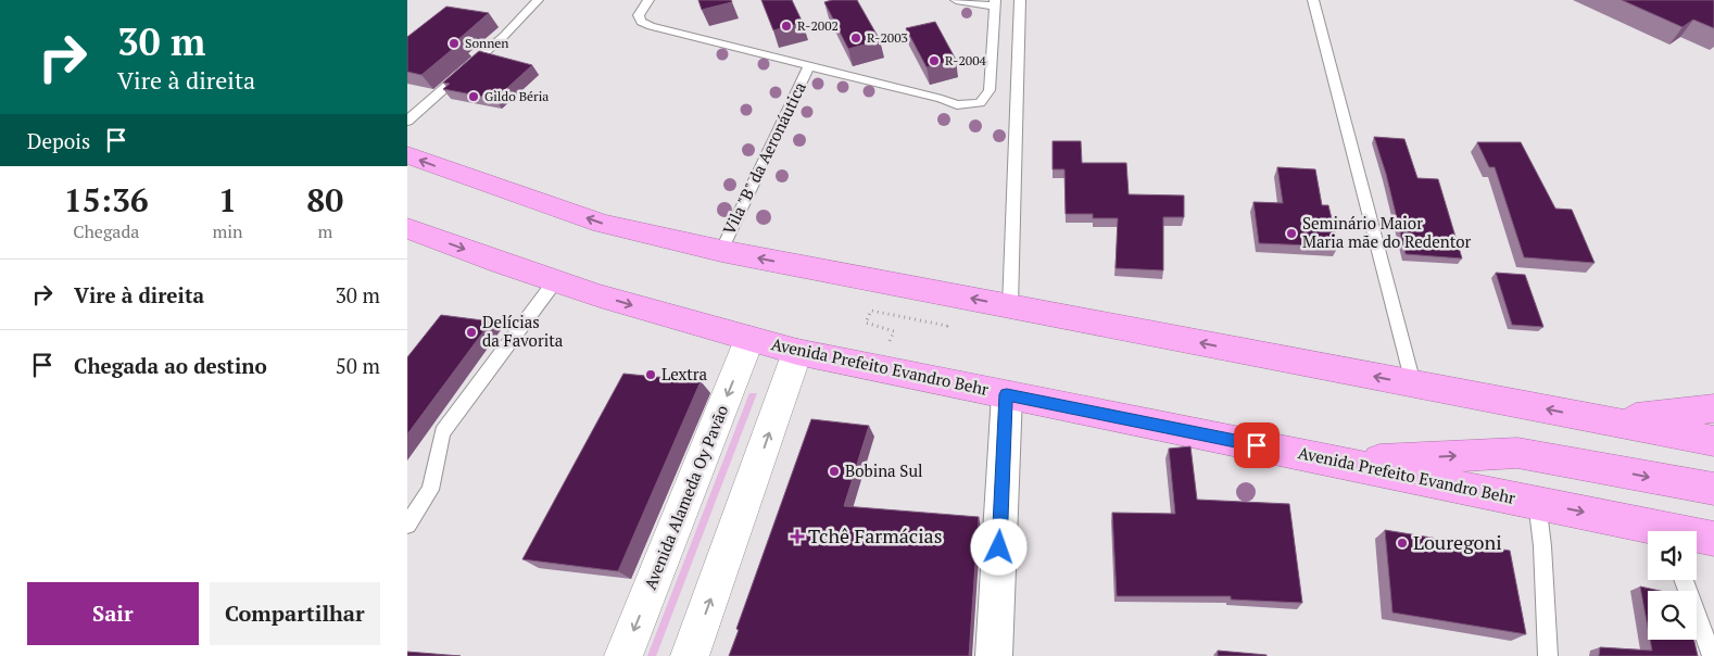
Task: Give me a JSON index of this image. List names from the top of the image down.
{
  "streets": {
    "highway": ["Avenida Prefeito Evandro Behr"],
    "street": ["Avenida Alameda Oy Pavão"],
    "lane": ["Vila \"B\" da Aeronáutica"]
  },
  "crossings": [
    ["Avenida Prefeito Evandro Behr", "Avenida Alameda Oy Pavão"]
  ],
  "places": {
    "other": [
      "R-2002",
      "R-2003",
      "Sonnen",
      "R-2004",
      "Gildo Béria",
      "Seminário Maior Maria mãe do Redentor",
      "Delícias da Favorita",
      "Lextra",
      "Bobina Sul",
      "Louregoni"
    ],
    "health": ["Tchê Farmácias"]
  },
  "page": {
    "turn": ["30 m", "Vire à direita"],
    "then": "Depois",
    "eta": [
      "15:36",
      "Chegada",
      "1",
      "min",
      "80",
      "m"
    ],
    "list": [
      {
        "name": "Vire à direita",
        "value": "30 m"
      },
      {
        "name": "Chegada ao destino",
        "value": "50 m"
      }
    ],
    "buttons": ["Sair", "Compartilhar"]
  }
}
